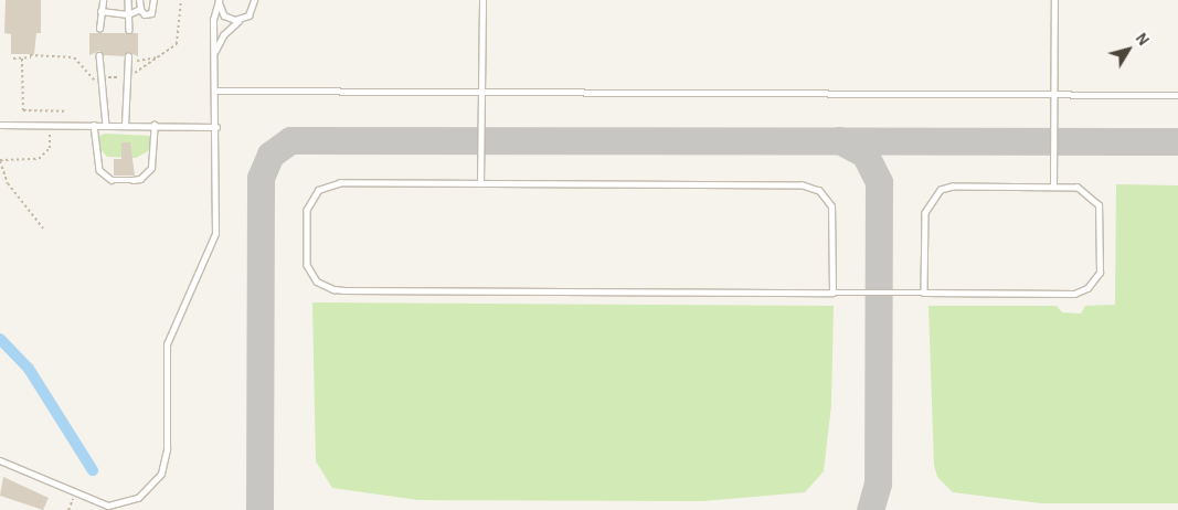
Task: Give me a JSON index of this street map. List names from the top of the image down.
{
  "north": "top right"
}
